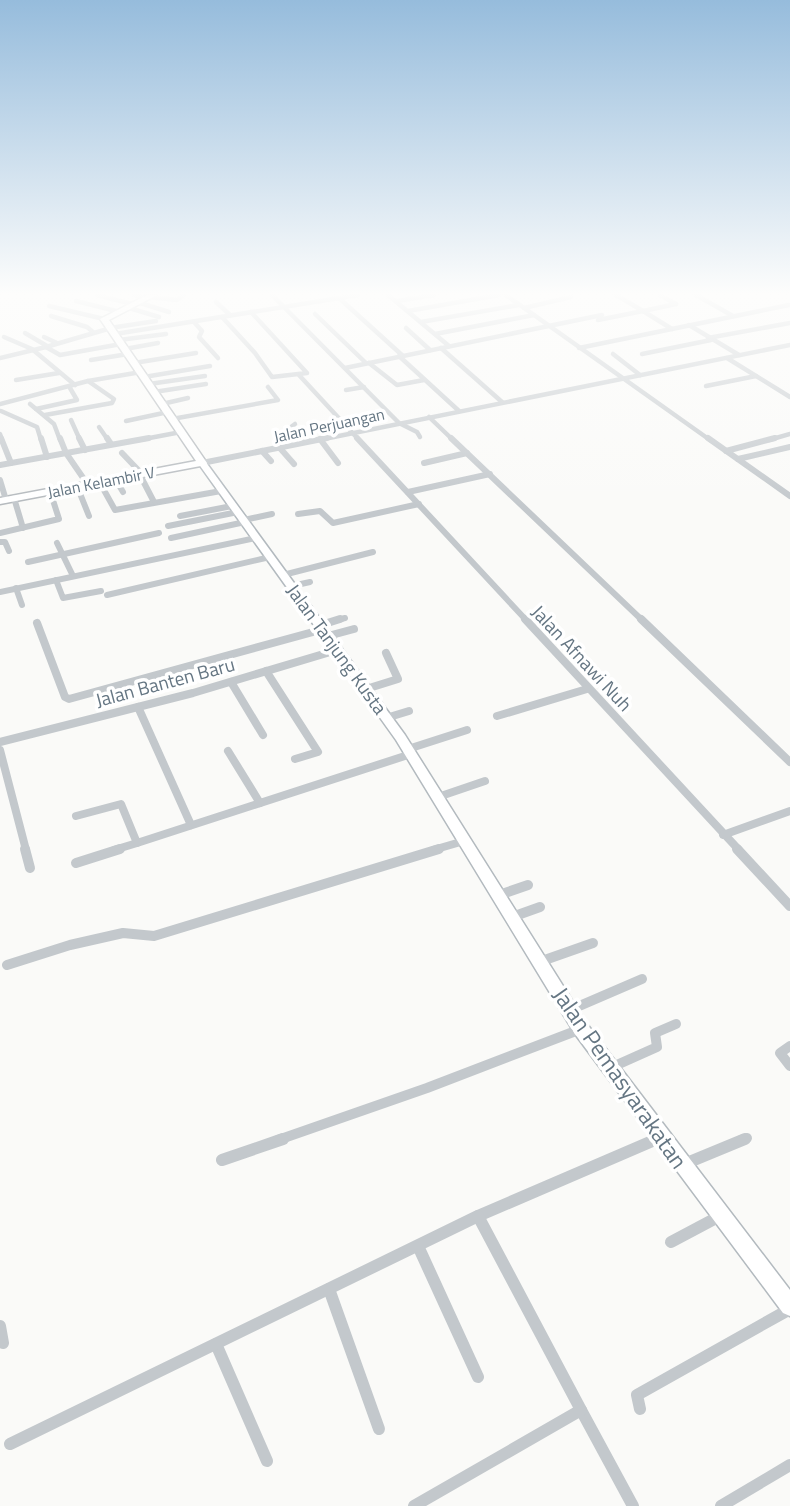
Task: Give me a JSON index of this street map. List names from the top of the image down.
{
  "streets": {
    "main road": ["Jalan Kelambir V"],
    "street": [
      "Jalan Perjuangan",
      "Jalan Tanjung Kusta",
      "Jalan Afnawi Nuh",
      "Jalan Banten Baru",
      "Jalan Pemasyarakatan"
    ]
  },
  "crossings": [
    ["Jalan Perjuangan", "Jalan Kelambir V"],
    ["Jalan Perjuangan", "Jalan Tanjung Kusta"],
    ["Jalan Perjuangan", "Jalan Afnawi Nuh"],
    ["Jalan Kelambir V", "Jalan Tanjung Kusta"],
    ["Jalan Tanjung Kusta", "Jalan Banten Baru"],
    ["Jalan Tanjung Kusta", "Jalan Pemasyarakatan"]
  ]
}
